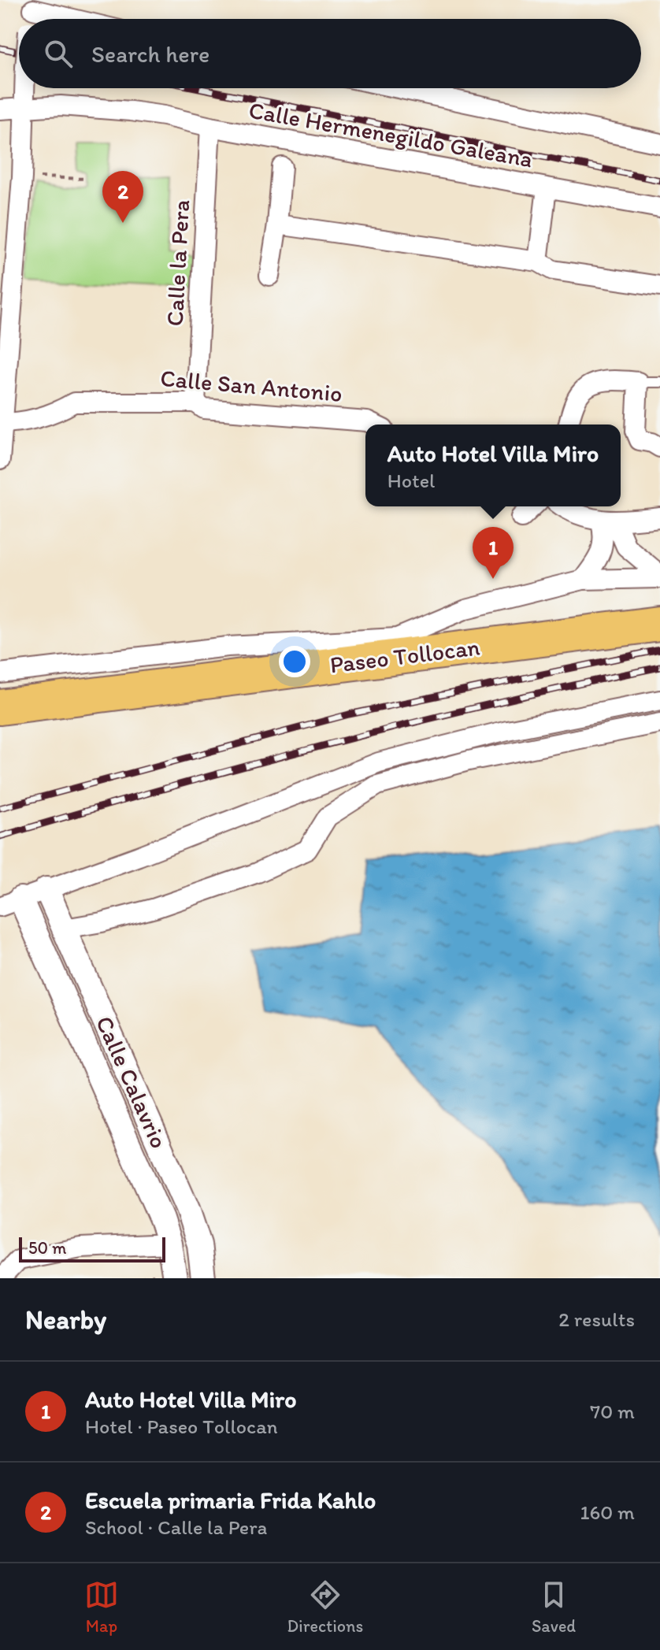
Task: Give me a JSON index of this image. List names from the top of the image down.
{
  "streets": {
    "highway": ["Paseo Tollocan"],
    "street": [
      "Calle Hermenegildo Galeana",
      "Calle la Pera",
      "Calle San Antonio",
      "Calle Calavrio"
    ]
  },
  "crossings": [
    ["Calle Hermenegildo Galeana", "Calle la Pera"],
    ["Calle la Pera", "Calle San Antonio"]
  ],
  "scale_bar": "50 m",
  "page": {
    "search": "Search here",
    "pins": ["2", "1"],
    "popup": ["Auto Hotel Villa Miro", "Hotel"],
    "scale": "50 m",
    "heading": ["Nearby", "2 results"],
    "list": [
      {
        "mark": "1",
        "name": "Auto Hotel Villa Miro",
        "note": "Hotel · Paseo Tollocan",
        "value": "70 m"
      },
      {
        "mark": "2",
        "name": "Escuela primaria Frida Kahlo",
        "note": "School · Calle la Pera",
        "value": "160 m"
      }
    ],
    "nav": ["Map", "Directions", "Saved"]
  }
}
